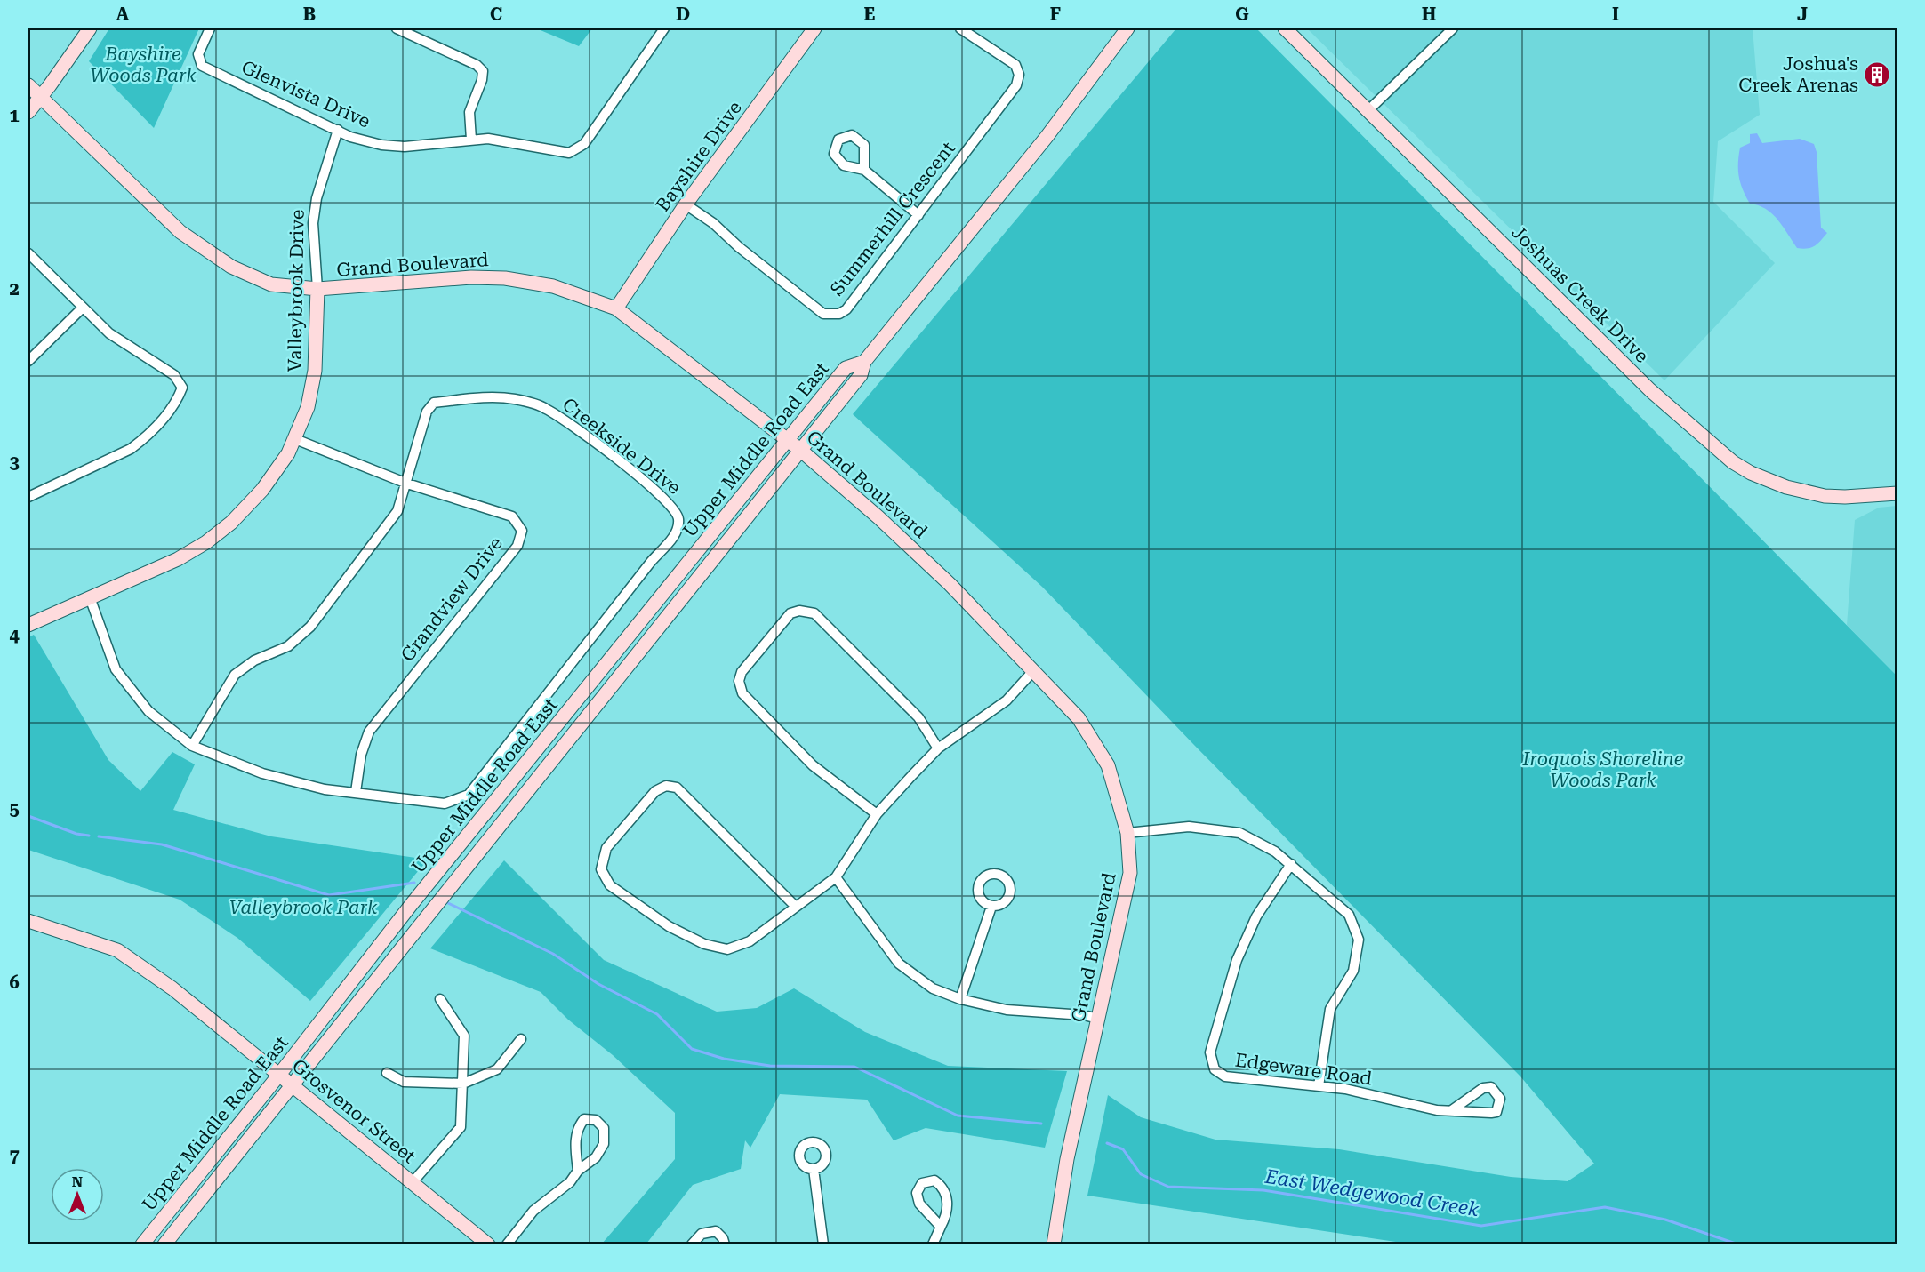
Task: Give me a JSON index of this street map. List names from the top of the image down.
{
  "streets": {
    "street": [
      "Glenvista Drive",
      "Bayshire Drive",
      "Summerhill Crescent",
      "Grand Boulevard",
      "Valleybrook Drive",
      "Joshuas Creek Drive",
      "Creekside Drive",
      "Upper Middle Road East",
      "Grandview Drive",
      "Edgeware Road",
      "Grosvenor Street"
    ]
  },
  "crossings": [
    ["Glenvista Drive", "Valleybrook Drive"],
    ["Bayshire Drive", "Summerhill Crescent"],
    ["Bayshire Drive", "Grand Boulevard"],
    ["Grand Boulevard", "Valleybrook Drive"],
    ["Grand Boulevard", "Upper Middle Road East"],
    ["Valleybrook Drive", "Creekside Drive"],
    ["Valleybrook Drive", "Grandview Drive"],
    ["Creekside Drive", "Grandview Drive"],
    ["Upper Middle Road East", "Grosvenor Street"]
  ],
  "water": ["East Wedgewood Creek"],
  "parks": ["Bayshire Woods Park", "Iroquois Shoreline Woods Park", "Valleybrook Park"],
  "places": {
    "building": ["Joshua's Creek Arenas"]
  },
  "north": "top",
  "grid": {
    "columns": [
      "A",
      "B",
      "C",
      "D",
      "E",
      "F",
      "G",
      "H",
      "I",
      "J"
    ],
    "rows": [
      "1",
      "2",
      "3",
      "4",
      "5",
      "6",
      "7"
    ]
  }
}
